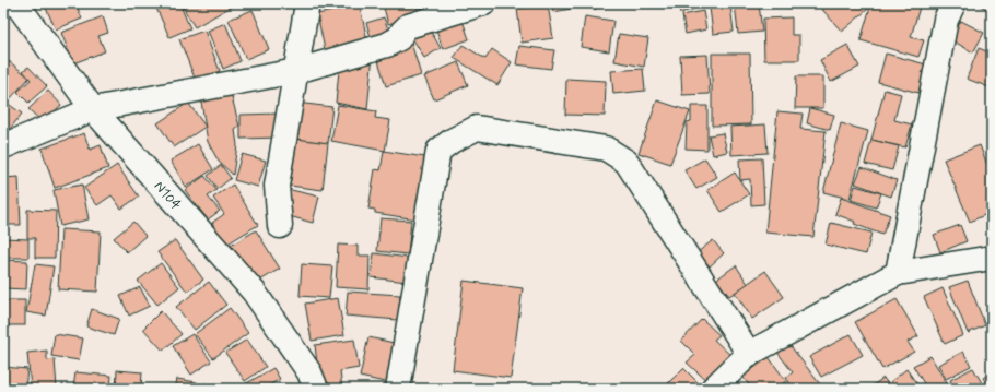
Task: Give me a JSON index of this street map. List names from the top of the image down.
{
  "streets": {
    "street": ["N104"]
  }
}
